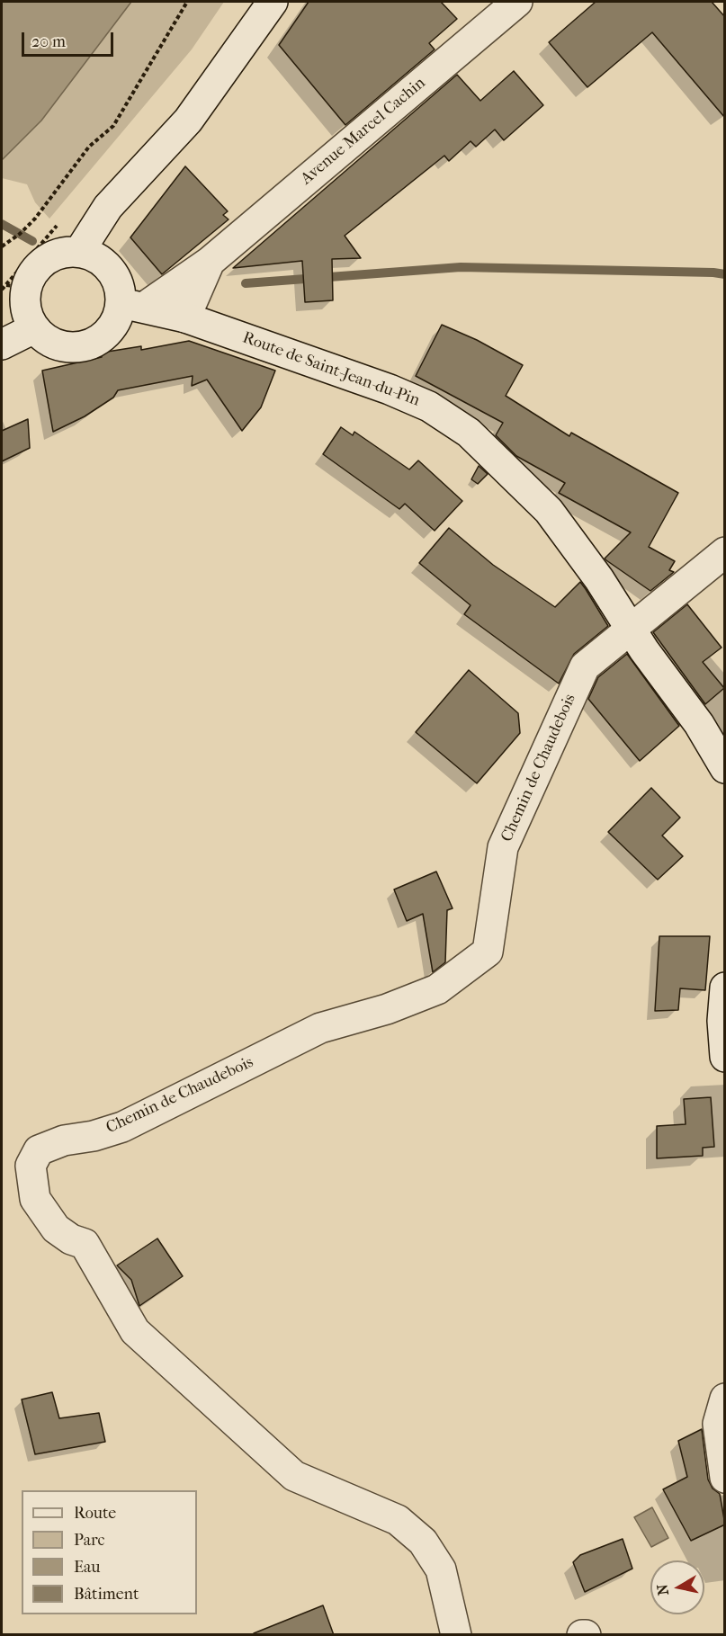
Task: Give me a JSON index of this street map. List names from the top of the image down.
{
  "streets": {
    "street": ["Avenue Marcel Cachin", "Route de Saint-Jean-du-Pin", "Chemin de Chaudebois"]
  },
  "crossings": [
    ["Avenue Marcel Cachin", "Route de Saint-Jean-du-Pin"],
    ["Route de Saint-Jean-du-Pin", "Chemin de Chaudebois"]
  ],
  "legend": [
    "Route",
    "Parc",
    "Eau",
    "Bâtiment"
  ],
  "scale_bar": "20 m",
  "north": "left"
}
